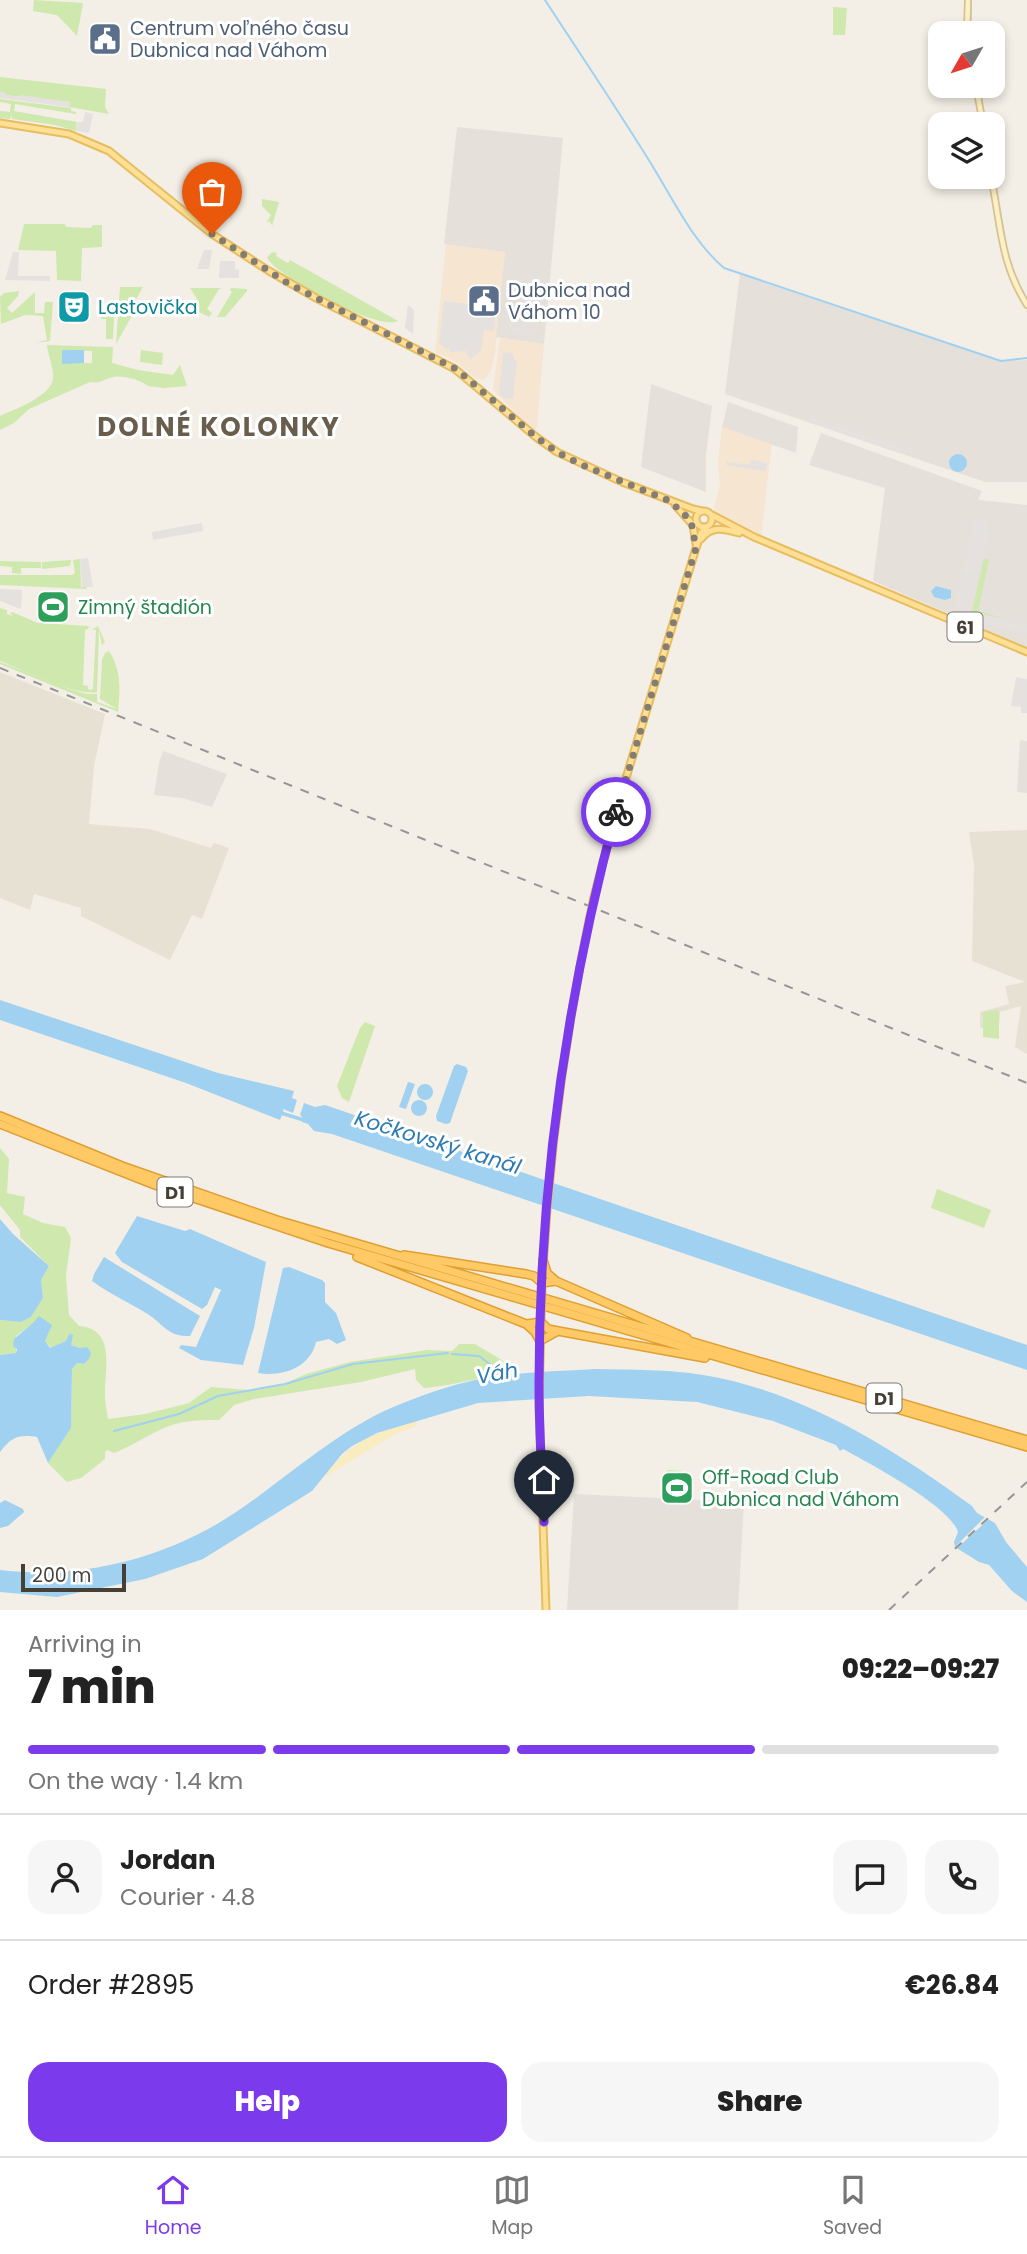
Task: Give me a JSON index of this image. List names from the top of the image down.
{
  "streets": {
    "highway": ["D1"],
    "main road": ["61"]
  },
  "districts": ["DOLNÉ KOLONKY"],
  "water": ["Kočkovský kanál", "Váh"],
  "places": {
    "public building": ["Centrum voľného času Dubnica nad Váhom", "Dubnica nad Váhom 10"],
    "theatre": ["Lastovička"],
    "sports": ["Zimný štadión", "Off-Road Club Dubnica nad Váhom"]
  },
  "scale_bar": "200 m",
  "north": "bottom left",
  "page": {
    "scale": "200 m",
    "heading": ["7 min", "Arriving in", "09:22–09:27"],
    "panel": [
      "Jordan",
      "Courier · 4.8",
      "Order #2895",
      "€26.84"
    ],
    "bar": "On the way · 1.4 km",
    "buttons": ["Help", "Share"],
    "tabs": ["Home", "Map", "Saved"]
  }
}
